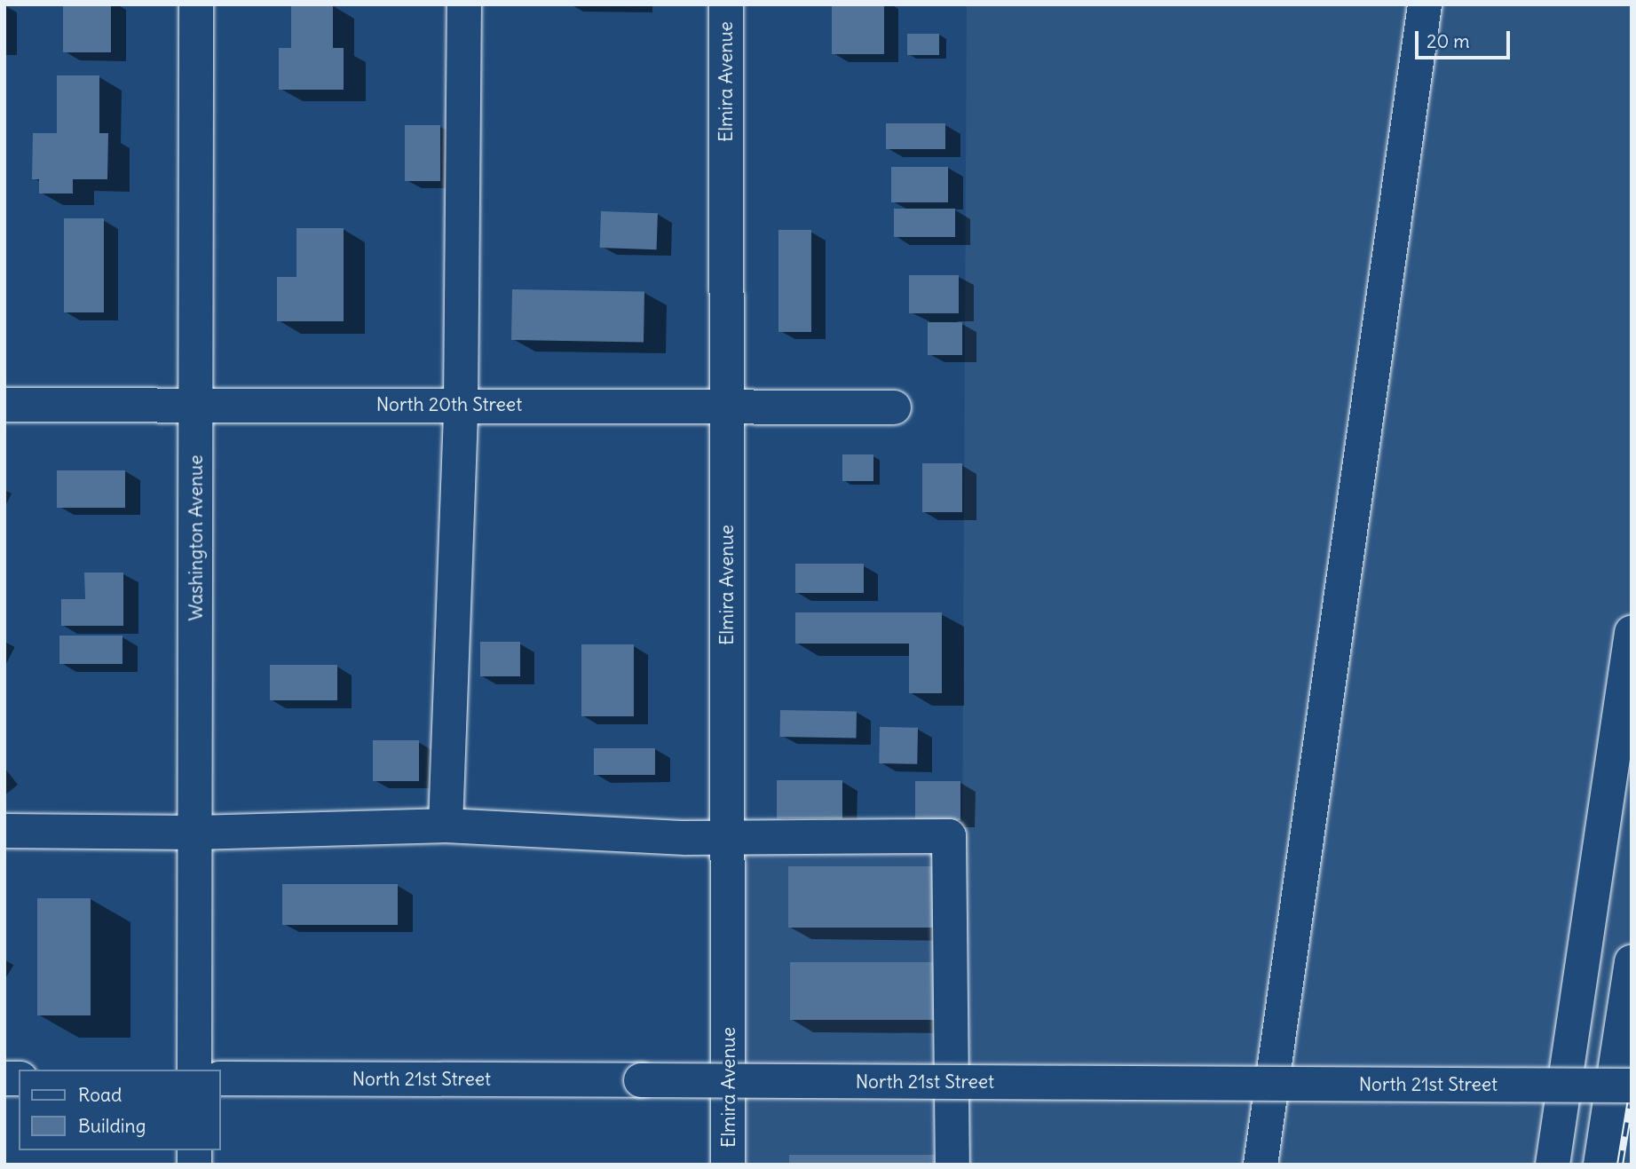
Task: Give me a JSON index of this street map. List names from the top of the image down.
{
  "streets": {
    "street": [
      "Elmira Avenue",
      "North 20th Street",
      "Washington Avenue",
      "North 21st Street"
    ]
  },
  "crossings": [
    ["Elmira Avenue", "North 20th Street"],
    ["North 20th Street", "Washington Avenue"]
  ],
  "legend": ["Road", "Building"],
  "scale_bar": "20 m"
}
